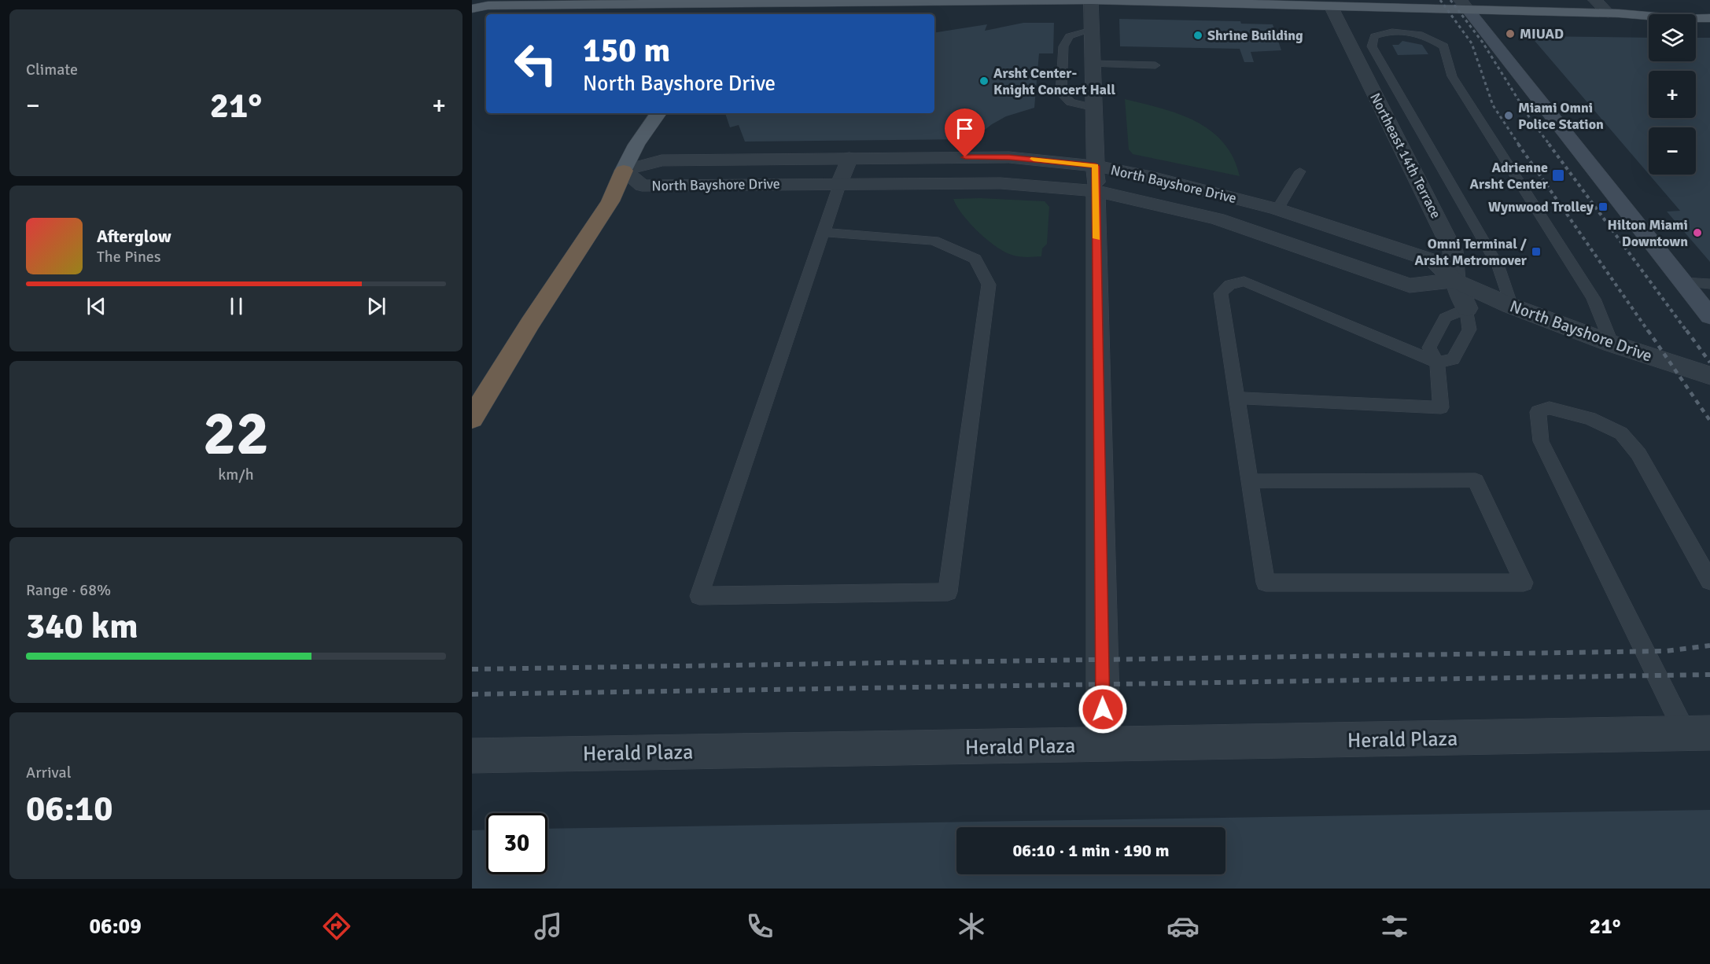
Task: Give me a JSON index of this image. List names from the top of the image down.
{
  "streets": {
    "street": ["Northeast 14th Terrace", "North Bayshore Drive", "Herald Plaza"]
  },
  "crossings": [
    ["Northeast 14th Terrace", "North Bayshore Drive"]
  ],
  "places": {
    "other": [
      "MIUAD",
      "Shrine Building",
      "Arsht Center- Knight Concert Hall",
      "Miami Omni Police Station",
      "Hilton Miami Downtown"
    ],
    "transit": ["Adrienne Arsht Center", "Wynwood Trolley", "Omni Terminal / Arsht Metromover"]
  },
  "page": {
    "tile": [
      "Climate",
      ["22", "km/h"],
      ["Range · 68%", "340 km"],
      ["Arrival", "06:10"]
    ],
    "map_buttons": ["+", "−"],
    "turn": ["150 m", "North Bayshore Drive"],
    "heat": ["−", "21°", "+"],
    "song": ["Afterglow", "The Pines"],
    "limit": "30",
    "trip": "06:10 · 1 min · 190 m",
    "tabs": ["06:09", "21°"]
  }
}
